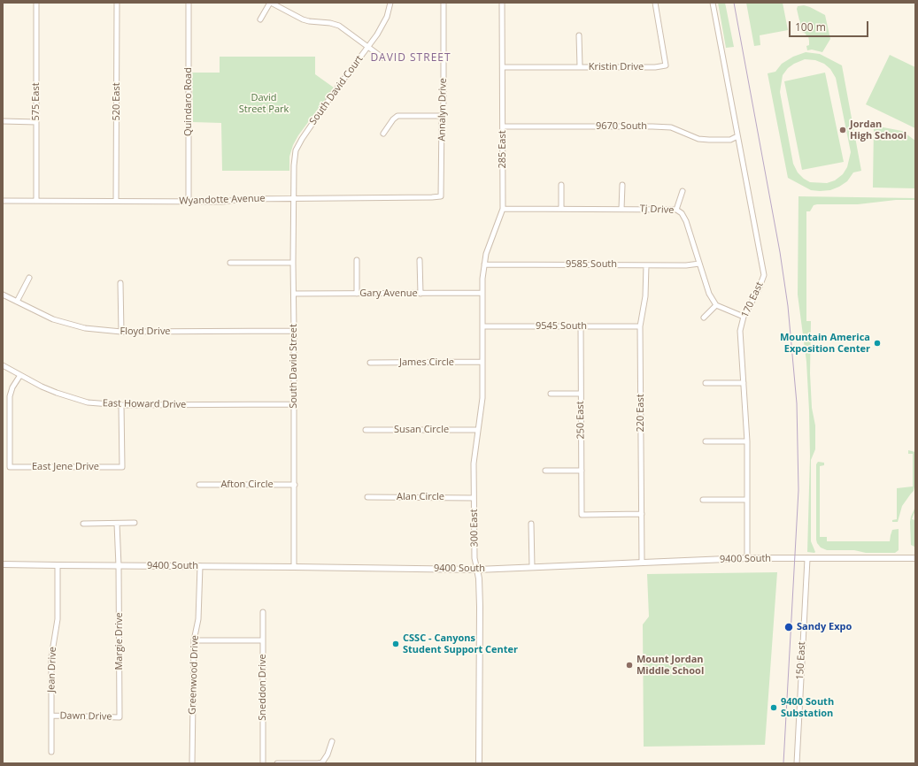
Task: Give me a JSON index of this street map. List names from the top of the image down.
{
  "streets": {
    "street": [
      "Kristin Drive",
      "South David Court",
      "575 East",
      "520 East",
      "Quindaro Road",
      "Annalyn Drive",
      "9670 South",
      "285 East",
      "Wyandotte Avenue",
      "Tj Drive",
      "9585 South",
      "Gary Avenue",
      "170 East",
      "9545 South",
      "Floyd Drive",
      "James Circle",
      "South David Street",
      "East Howard Drive",
      "220 East",
      "250 East",
      "Susan Circle",
      "East Jene Drive",
      "Afton Circle",
      "Alan Circle",
      "300 East",
      "9400 South",
      "Margie Drive",
      "150 East",
      "Jean Drive",
      "Greenwood Drive",
      "Sneddon Drive",
      "Dawn Drive"
    ]
  },
  "crossings": [
    ["Kristin Drive", "285 East"],
    ["South David Court", "South David Street"],
    ["575 East", "Wyandotte Avenue"],
    ["520 East", "Wyandotte Avenue"],
    ["Quindaro Road", "Wyandotte Avenue"],
    ["Annalyn Drive", "Wyandotte Avenue"],
    ["9670 South", "285 East"],
    ["9670 South", "170 East"],
    ["285 East", "Tj Drive"],
    ["285 East", "9585 South"],
    ["285 East", "Gary Avenue"],
    ["285 East", "300 East"],
    ["Wyandotte Avenue", "South David Street"],
    ["Tj Drive", "9585 South"],
    ["9585 South", "220 East"],
    ["Gary Avenue", "South David Street"],
    ["Gary Avenue", "300 East"],
    ["170 East", "9400 South"],
    ["9545 South", "220 East"],
    ["9545 South", "250 East"],
    ["9545 South", "300 East"],
    ["Floyd Drive", "South David Street"],
    ["James Circle", "300 East"],
    ["South David Street", "East Howard Drive"],
    ["South David Street", "Afton Circle"],
    ["South David Street", "9400 South"],
    ["East Howard Drive", "East Jene Drive"],
    ["220 East", "250 East"],
    ["220 East", "9400 South"],
    ["Susan Circle", "300 East"],
    ["Alan Circle", "300 East"],
    ["300 East", "9400 South"],
    ["9400 South", "Margie Drive"],
    ["9400 South", "150 East"],
    ["9400 South", "Jean Drive"],
    ["9400 South", "Greenwood Drive"],
    ["Margie Drive", "Dawn Drive"],
    ["Jean Drive", "Dawn Drive"]
  ],
  "districts": ["DAVID STREET"],
  "parks": ["David Street Park"],
  "places": [
    "Jordan High School",
    "Mountain America Exposition Center",
    "Sandy Expo",
    "CSSC - Canyons Student Support Center",
    "Mount Jordan Middle School",
    "9400 South Substation"
  ],
  "scale_bar": "100 m"
}
